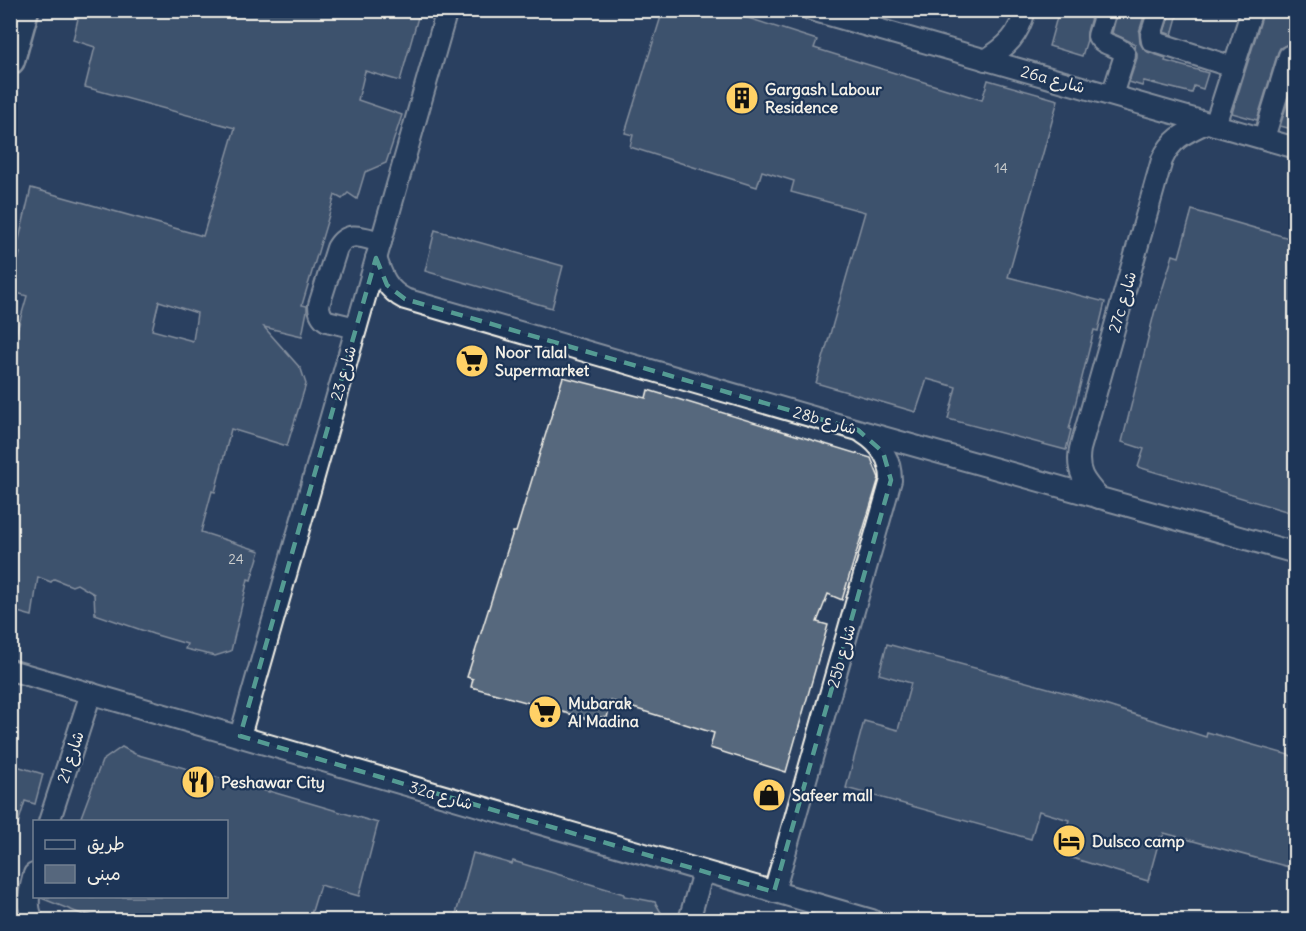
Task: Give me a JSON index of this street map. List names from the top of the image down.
{
  "streets": {
    "street": [
      "26a شارع",
      "27c شارع",
      "شارع 23",
      "28b شارع",
      "25b شارع",
      "شارع 21",
      "32a شارع"
    ]
  },
  "crossings": [
    ["26a شارع", "27c شارع"],
    ["27c شارع", "28b شارع"],
    ["شارع 23", "28b شارع"],
    ["شارع 23", "32a شارع"],
    ["28b شارع", "25b شارع"],
    ["25b شارع", "32a شارع"],
    ["شارع 21", "32a شارع"]
  ],
  "places": {
    "building": ["Gargash Labour Residence"],
    "supermarket": ["Noor Talal Supermarket", "Mubarak Al Madina"],
    "restaurant": ["Peshawar City"],
    "shop": ["Safeer mall"],
    "hotel": ["Dulsco camp"]
  },
  "house_numbers": ["14", "24"],
  "legend": ["طريق", "مبنى"]
}
